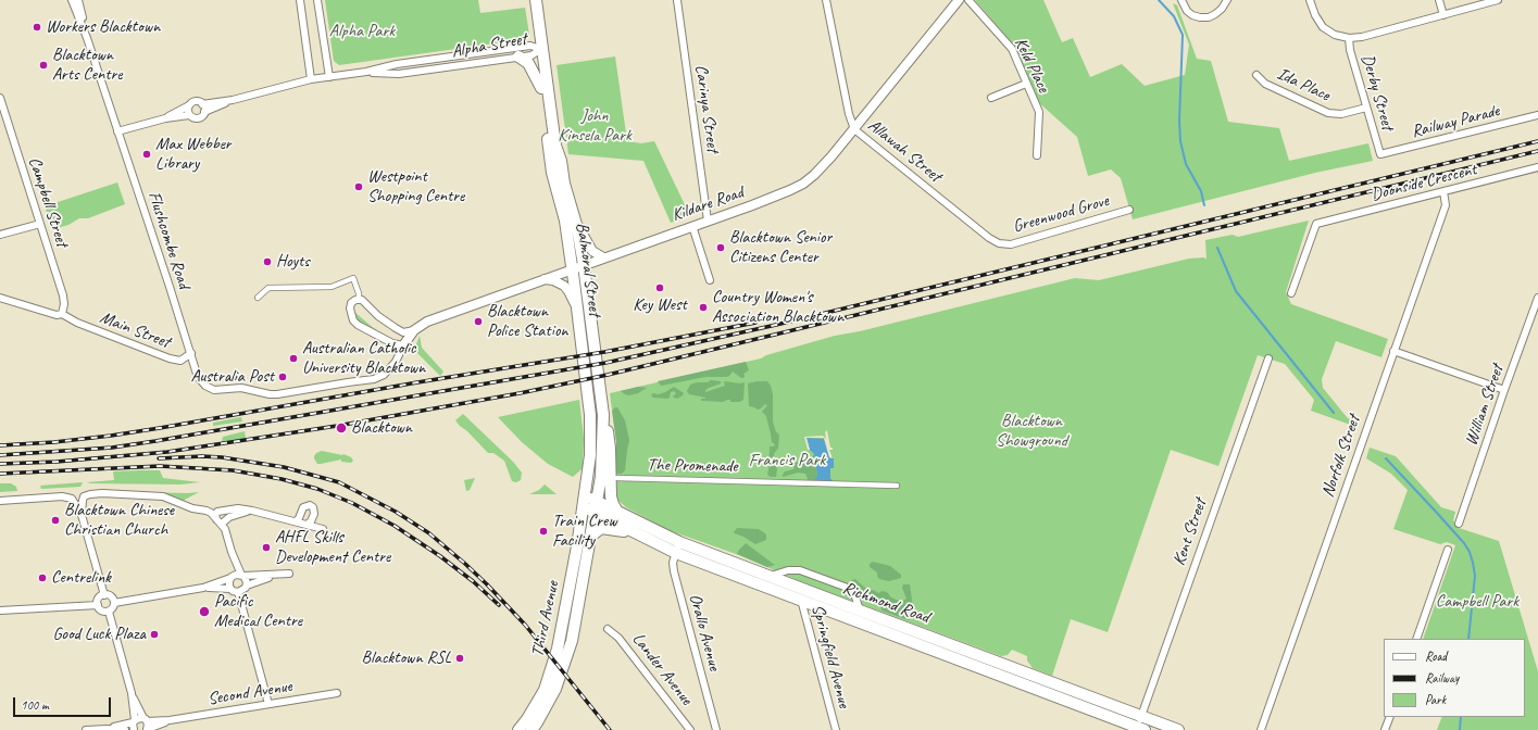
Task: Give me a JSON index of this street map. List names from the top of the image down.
{
  "streets": {
    "main road": ["Balmoral Street", "Richmond Road", "Third Avenue"],
    "street": [
      "Alpha Street",
      "Keld Place",
      "Ida Place",
      "Derby Street",
      "Carinya Street",
      "Railway Parade",
      "Allawah Street",
      "Doonside Crescent",
      "Campbell Street",
      "Kildare Road",
      "Greenwood Grove",
      "Flushcombe Road",
      "Main Street",
      "William Street",
      "Norfolk Street",
      "The Promenade",
      "Kent Street",
      "Orallo Avenue",
      "Springfield Avenue",
      "Lander Avenue",
      "Second Avenue"
    ]
  },
  "crossings": [
    ["Alpha Street", "Balmoral Street"],
    ["Ida Place", "Derby Street"],
    ["Derby Street", "Railway Parade"],
    ["Carinya Street", "Kildare Road"],
    ["Allawah Street", "Kildare Road"],
    ["Allawah Street", "Greenwood Grove"],
    ["Doonside Crescent", "Norfolk Street"],
    ["Campbell Street", "Main Street"],
    ["Kildare Road", "Balmoral Street"],
    ["Kildare Road", "Main Street"],
    ["Flushcombe Road", "Main Street"],
    ["Balmoral Street", "Richmond Road"],
    ["Balmoral Street", "Third Avenue"],
    ["Kent Street", "Richmond Road"],
    ["Richmond Road", "Third Avenue"],
    ["Richmond Road", "Orallo Avenue"],
    ["Richmond Road", "Springfield Avenue"]
  ],
  "parks": [
    "Alpha Park",
    "John Kinsela Park",
    "Blacktown Showground",
    "Francis Park",
    "Campbell Park"
  ],
  "places": [
    "Workers Blacktown",
    "Blacktown Arts Centre",
    "Max Webber Library",
    "Westpoint Shopping Centre",
    "Blacktown Senior Citizens Center",
    "Hoyts",
    "Key West",
    "Country Women's Association Blacktown",
    "Blacktown Police Station",
    "Australian Catholic University Blacktown",
    "Australia Post",
    "Blacktown",
    "Blacktown Chinese Christian Church",
    "Train Crew Facility",
    "AHFL Skills Development Centre",
    "Centrelink",
    "Pacific Medical Centre",
    "Good Luck Plaza",
    "Blacktown RSL"
  ],
  "legend": ["Road", "Railway", "Park"],
  "scale_bar": "100 m"
}
